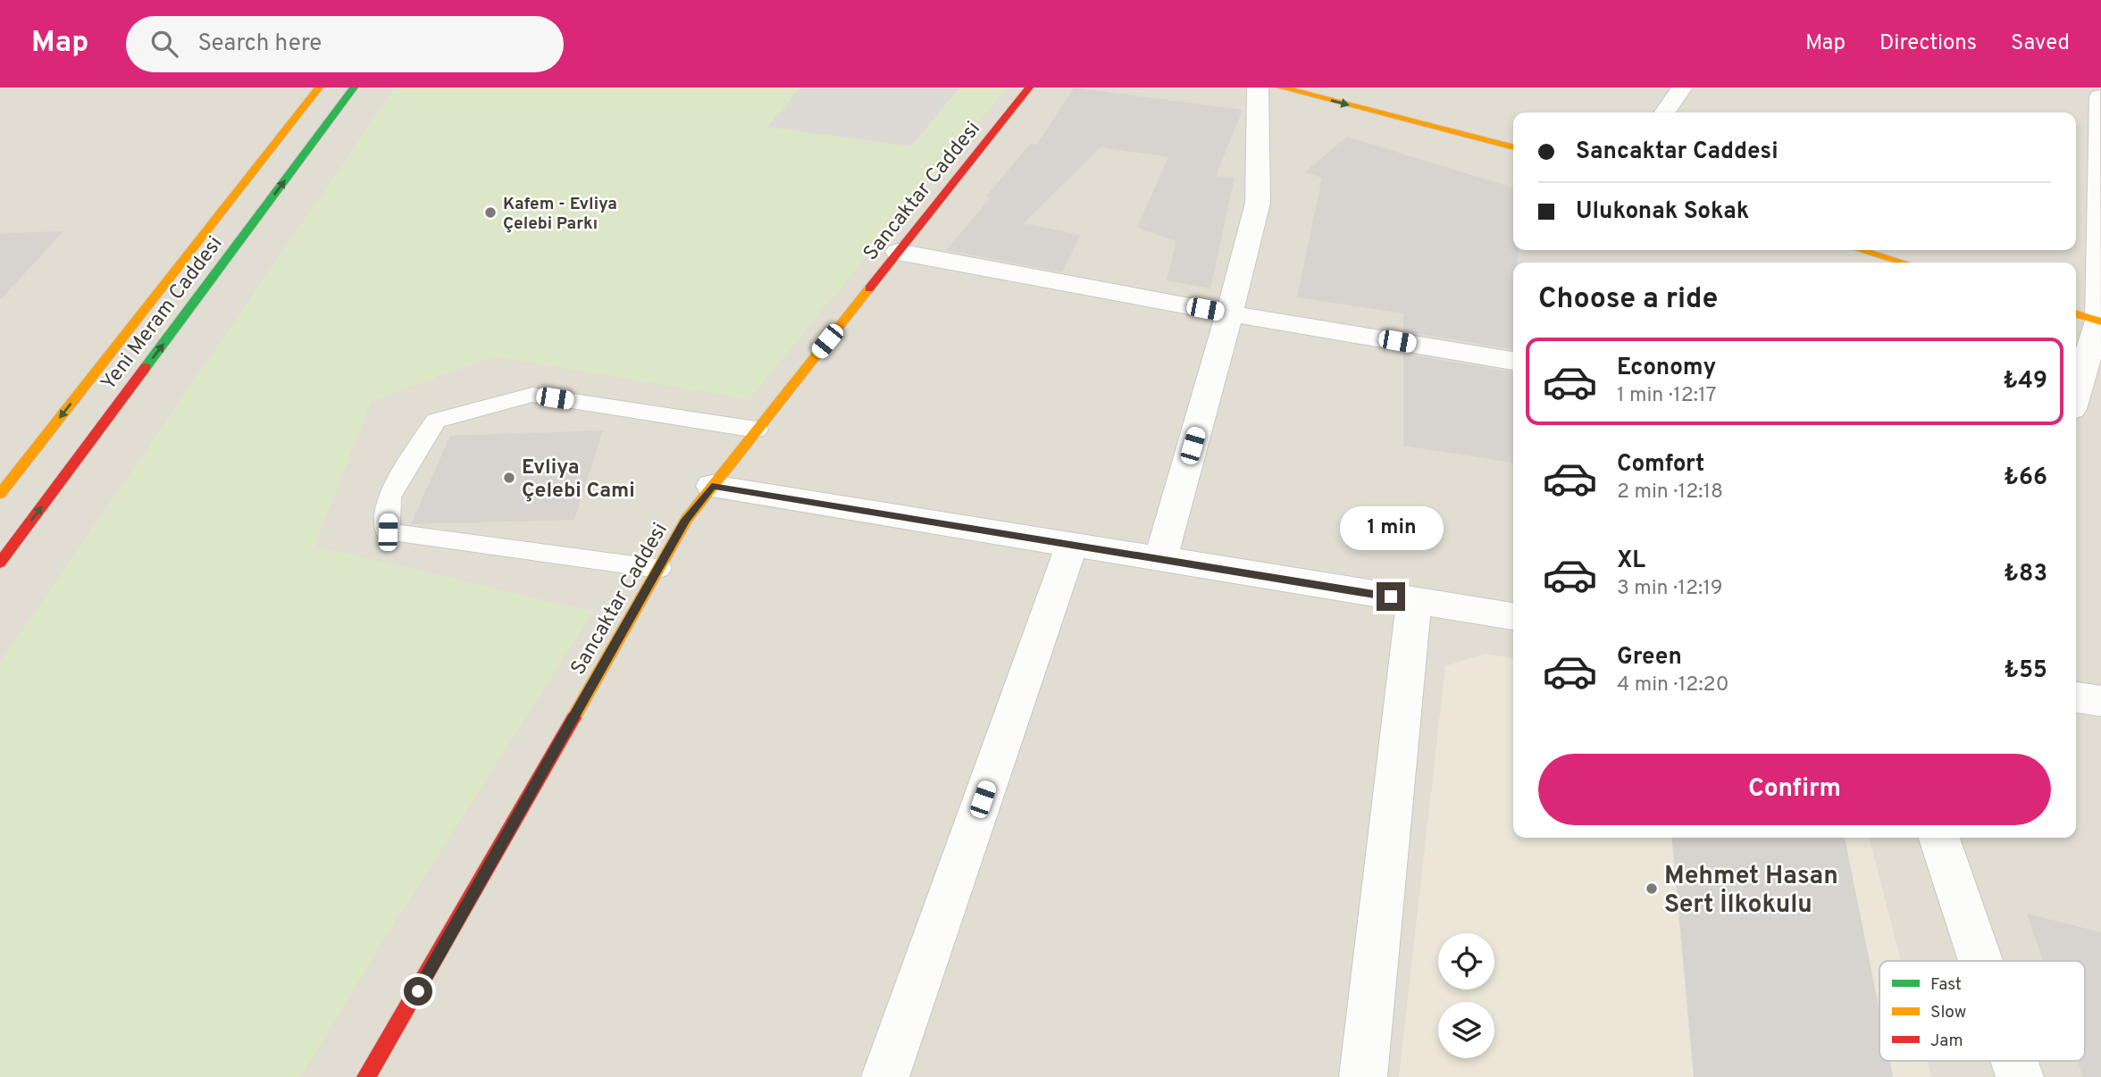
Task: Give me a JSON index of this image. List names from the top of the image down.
{
  "streets": {
    "street": ["Sancaktar Caddesi", "Yeni Meram Caddesi"]
  },
  "places": ["Kafem - Evliya Çelebi Parkı", "Evliya Çelebi Cami", "Mehmet Hasan Sert İlkokulu"],
  "legend": ["Fast", "Slow", "Jam"],
  "page": {
    "header": "Map",
    "search": "Search here",
    "nav": ["Map", "Directions", "Saved"],
    "banner": ["Sancaktar Caddesi", "Ulukonak Sokak"],
    "heading": "Choose a ride",
    "list": [
      {
        "name": "Economy",
        "note": "1 min · 12:17",
        "value": "₺49"
      },
      {
        "name": "Comfort",
        "note": "2 min · 12:18",
        "value": "₺66"
      },
      {
        "name": "XL",
        "note": "3 min · 12:19",
        "value": "₺83"
      },
      {
        "name": "Green",
        "note": "4 min · 12:20",
        "value": "₺55"
      }
    ],
    "bubble": "1 min",
    "buttons": "Confirm"
  }
}
